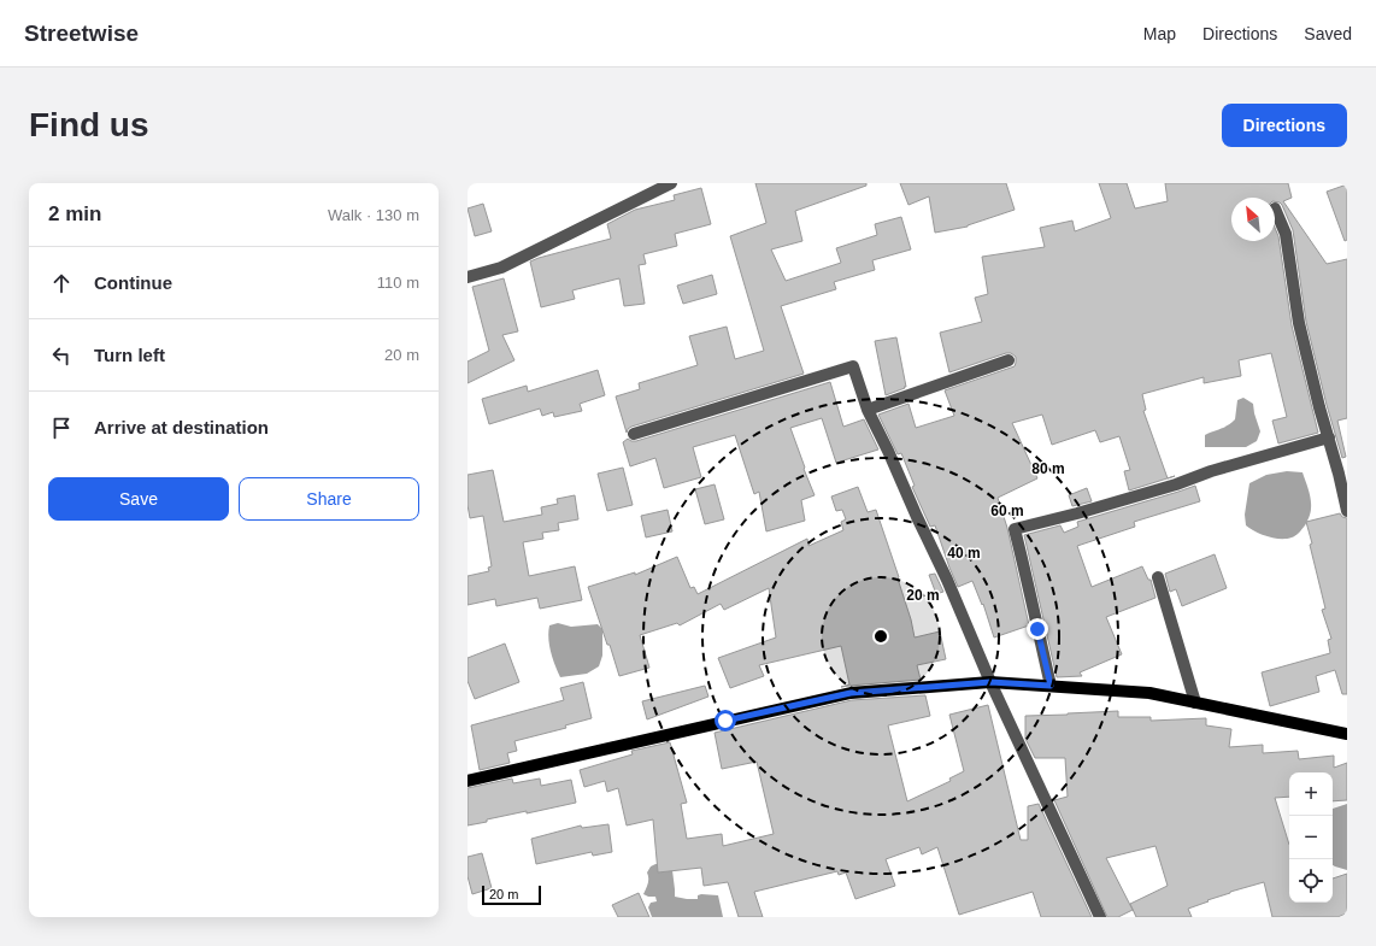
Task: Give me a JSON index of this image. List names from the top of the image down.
{
  "scale_bar": "20 m",
  "north": "top left",
  "page": {
    "header": "Streetwise",
    "nav": ["Map", "Directions", "Saved"],
    "buttons": [
      "Directions",
      ["Save", "Share"]
    ],
    "title": "Find us",
    "heading": ["2 min", "Walk · 130 m"],
    "list": [
      ["Continue", "110 m"],
      ["Turn left", "20 m"],
      "Arrive at destination"
    ],
    "map_buttons": ["+", "−"],
    "scale": "20 m"
  },
  "rings": [
    "80 m",
    "60 m",
    "40 m",
    "20 m"
  ]
}
